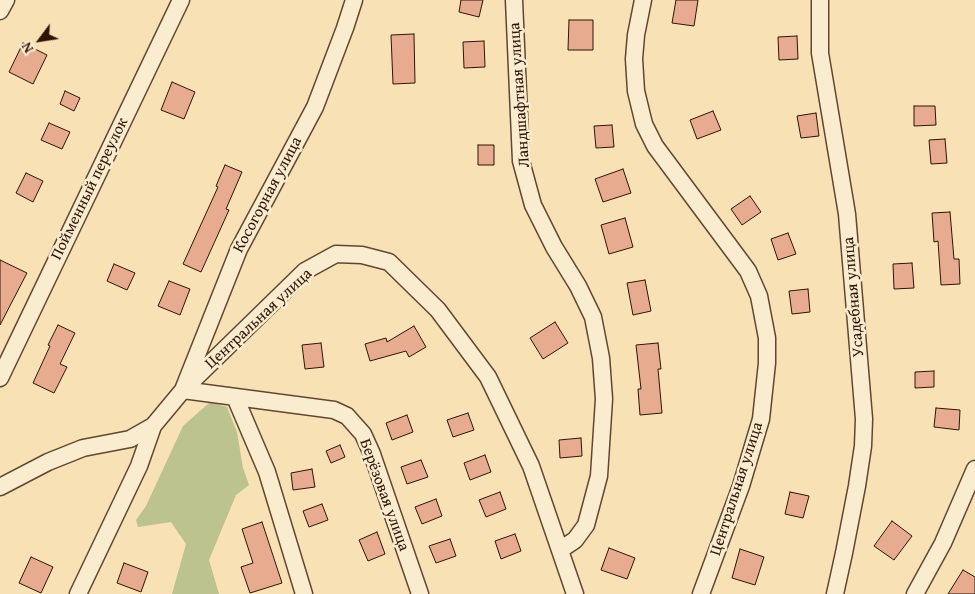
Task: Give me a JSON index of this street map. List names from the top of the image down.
{
  "streets": {
    "street": [
      "Ландшафтная улица",
      "Пойменный переулок",
      "Косогорная улица",
      "Усадебная улица",
      "Центральная улица",
      "Берёзовая улица"
    ]
  },
  "crossings": [
    ["Ландшафтная улица", "Центральная улица"],
    ["Косогорная улица", "Центральная улица"],
    ["Косогорная улица", "Берёзовая улица"],
    ["Центральная улица", "Берёзовая улица"]
  ],
  "north": "bottom left"
}
